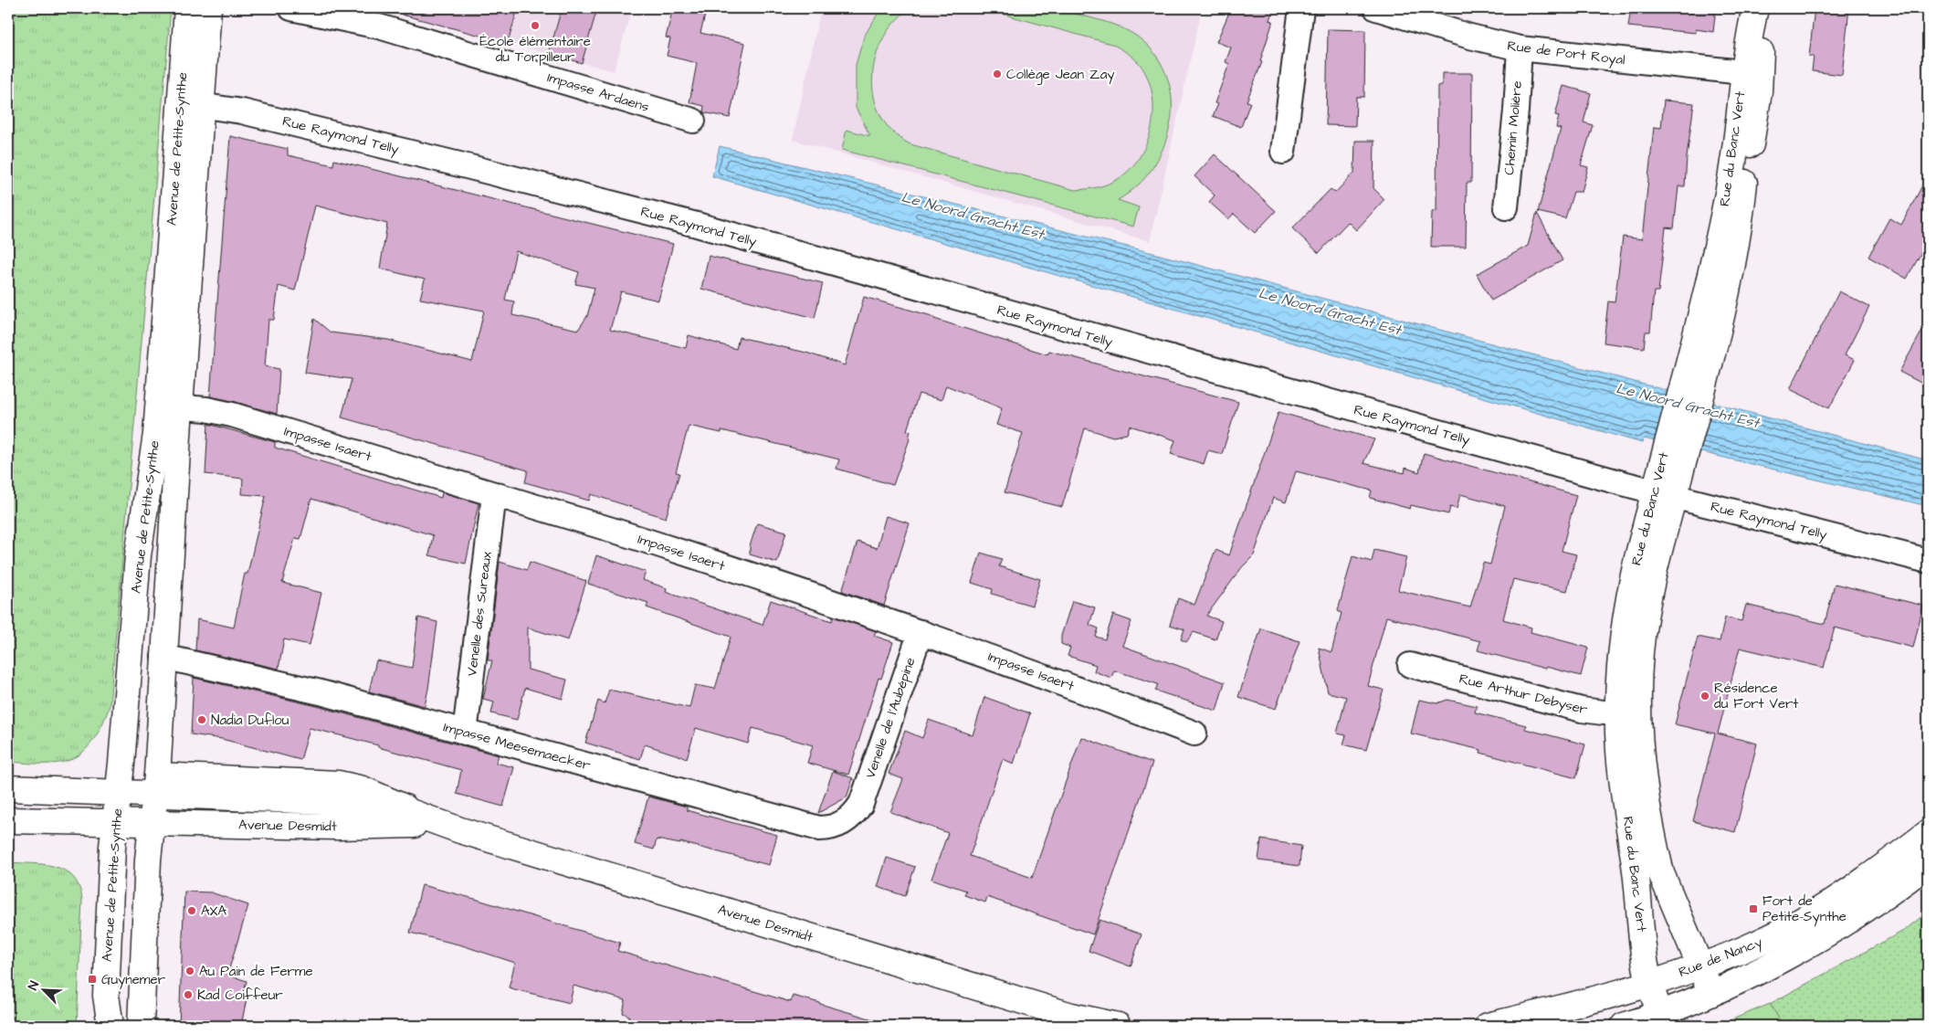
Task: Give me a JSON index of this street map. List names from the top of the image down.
{
  "streets": {
    "main road": [
      "Avenue de Petite-Synthe",
      "Rue du Banc Vert",
      "Avenue Desmidt",
      "Rue de Nancy"
    ],
    "street": [
      "Rue de Port Royal",
      "Impasse Ardaens",
      "Chemin Molière",
      "Rue Raymond Telly",
      "Impasse Isaert",
      "Venelle des Sureaux",
      "Rue Arthur Debyser",
      "Venelle de l'Aubépine",
      "Impasse Meesemaecker"
    ]
  },
  "crossings": [
    ["Rue de Port Royal", "Chemin Molière"],
    ["Rue de Port Royal", "Rue du Banc Vert"],
    ["Rue Raymond Telly", "Avenue de Petite-Synthe"],
    ["Rue Raymond Telly", "Rue du Banc Vert"],
    ["Avenue de Petite-Synthe", "Impasse Isaert"],
    ["Avenue de Petite-Synthe", "Impasse Meesemaecker"],
    ["Avenue de Petite-Synthe", "Avenue Desmidt"],
    ["Rue du Banc Vert", "Rue Arthur Debyser"],
    ["Rue du Banc Vert", "Rue de Nancy"],
    ["Impasse Isaert", "Venelle des Sureaux"],
    ["Impasse Isaert", "Venelle de l'Aubépine"],
    ["Venelle des Sureaux", "Impasse Meesemaecker"],
    ["Venelle de l'Aubépine", "Impasse Meesemaecker"]
  ],
  "water": ["Le Noord Gracht Est"],
  "places": {
    "other": [
      "École élémentaire du Torpilleur",
      "Collège Jean Zay",
      "Résidence du Fort Vert",
      "Nadia Duflou",
      "AXA",
      "Au Pain de Ferme",
      "Kad Coiffeur"
    ],
    "transit": ["Fort de Petite-Synthe", "Guynemer"]
  },
  "north": "top left"
}
